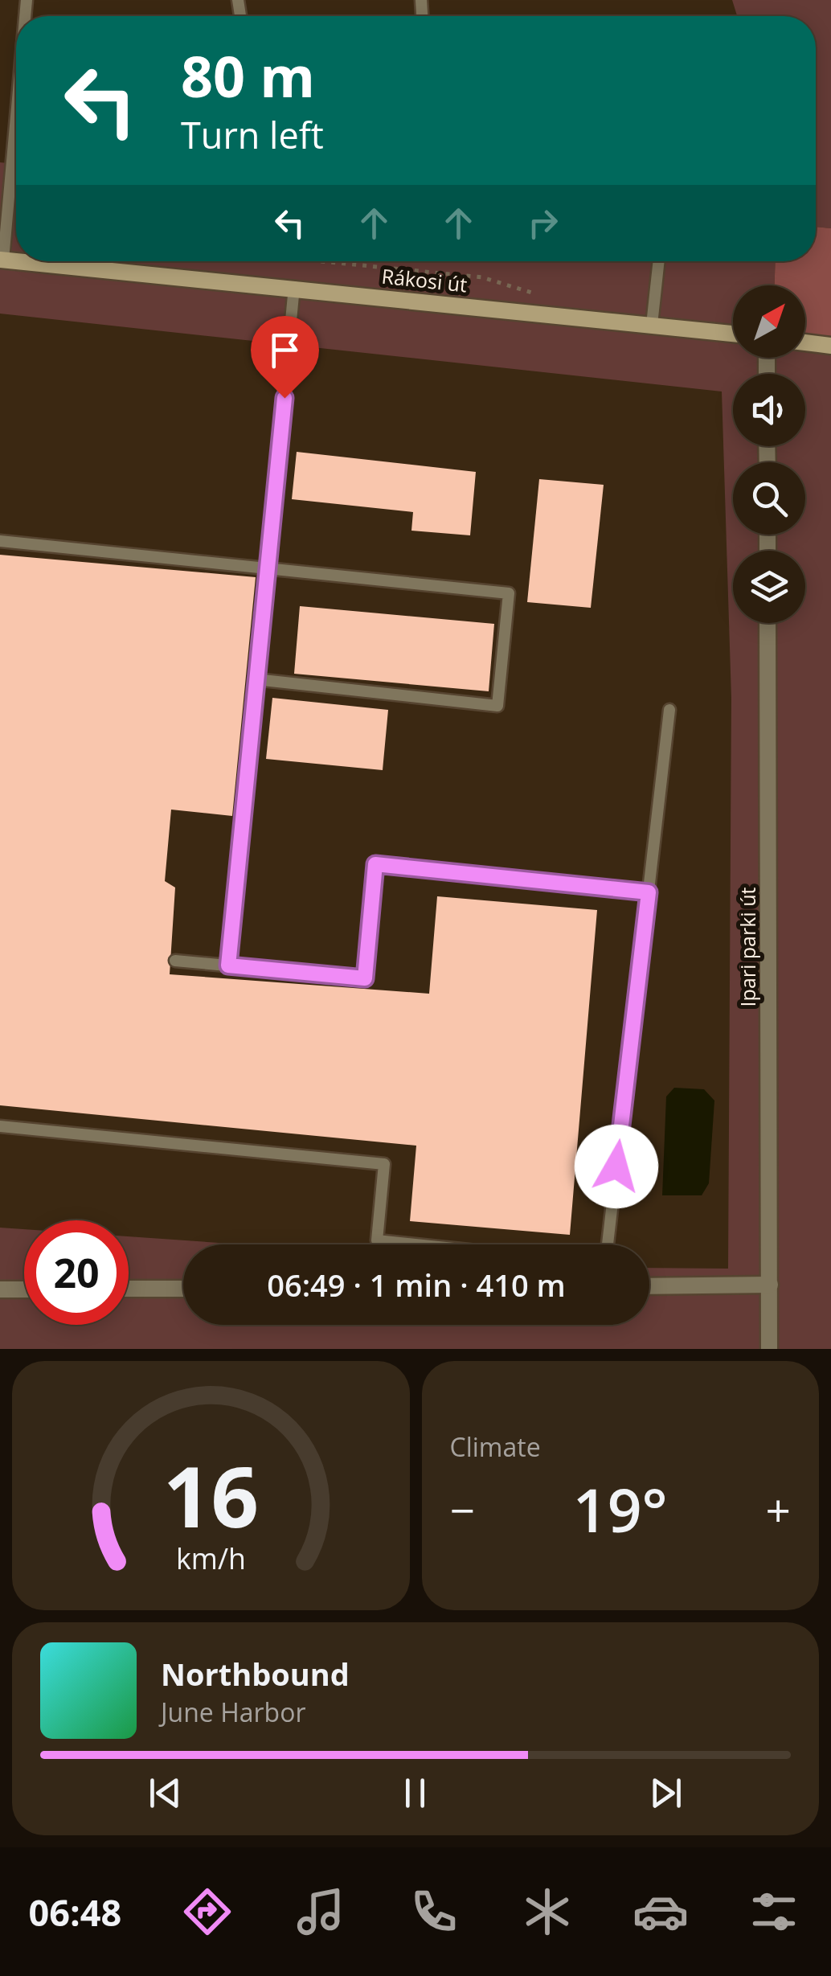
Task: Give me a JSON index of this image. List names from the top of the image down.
{
  "streets": {
    "main road": ["Rákosi út"],
    "street": ["Ipari parki út"]
  },
  "north": "top right",
  "page": {
    "turn": ["80 m", "Turn left"],
    "limit": "20",
    "trip": "06:49 · 1 min · 410 m",
    "tile": "Climate",
    "heat": ["−", "19°", "+"],
    "song": ["Northbound", "June Harbor"],
    "tabs": "06:48",
    "gauge": ["16", "km/h"]
  }
}
